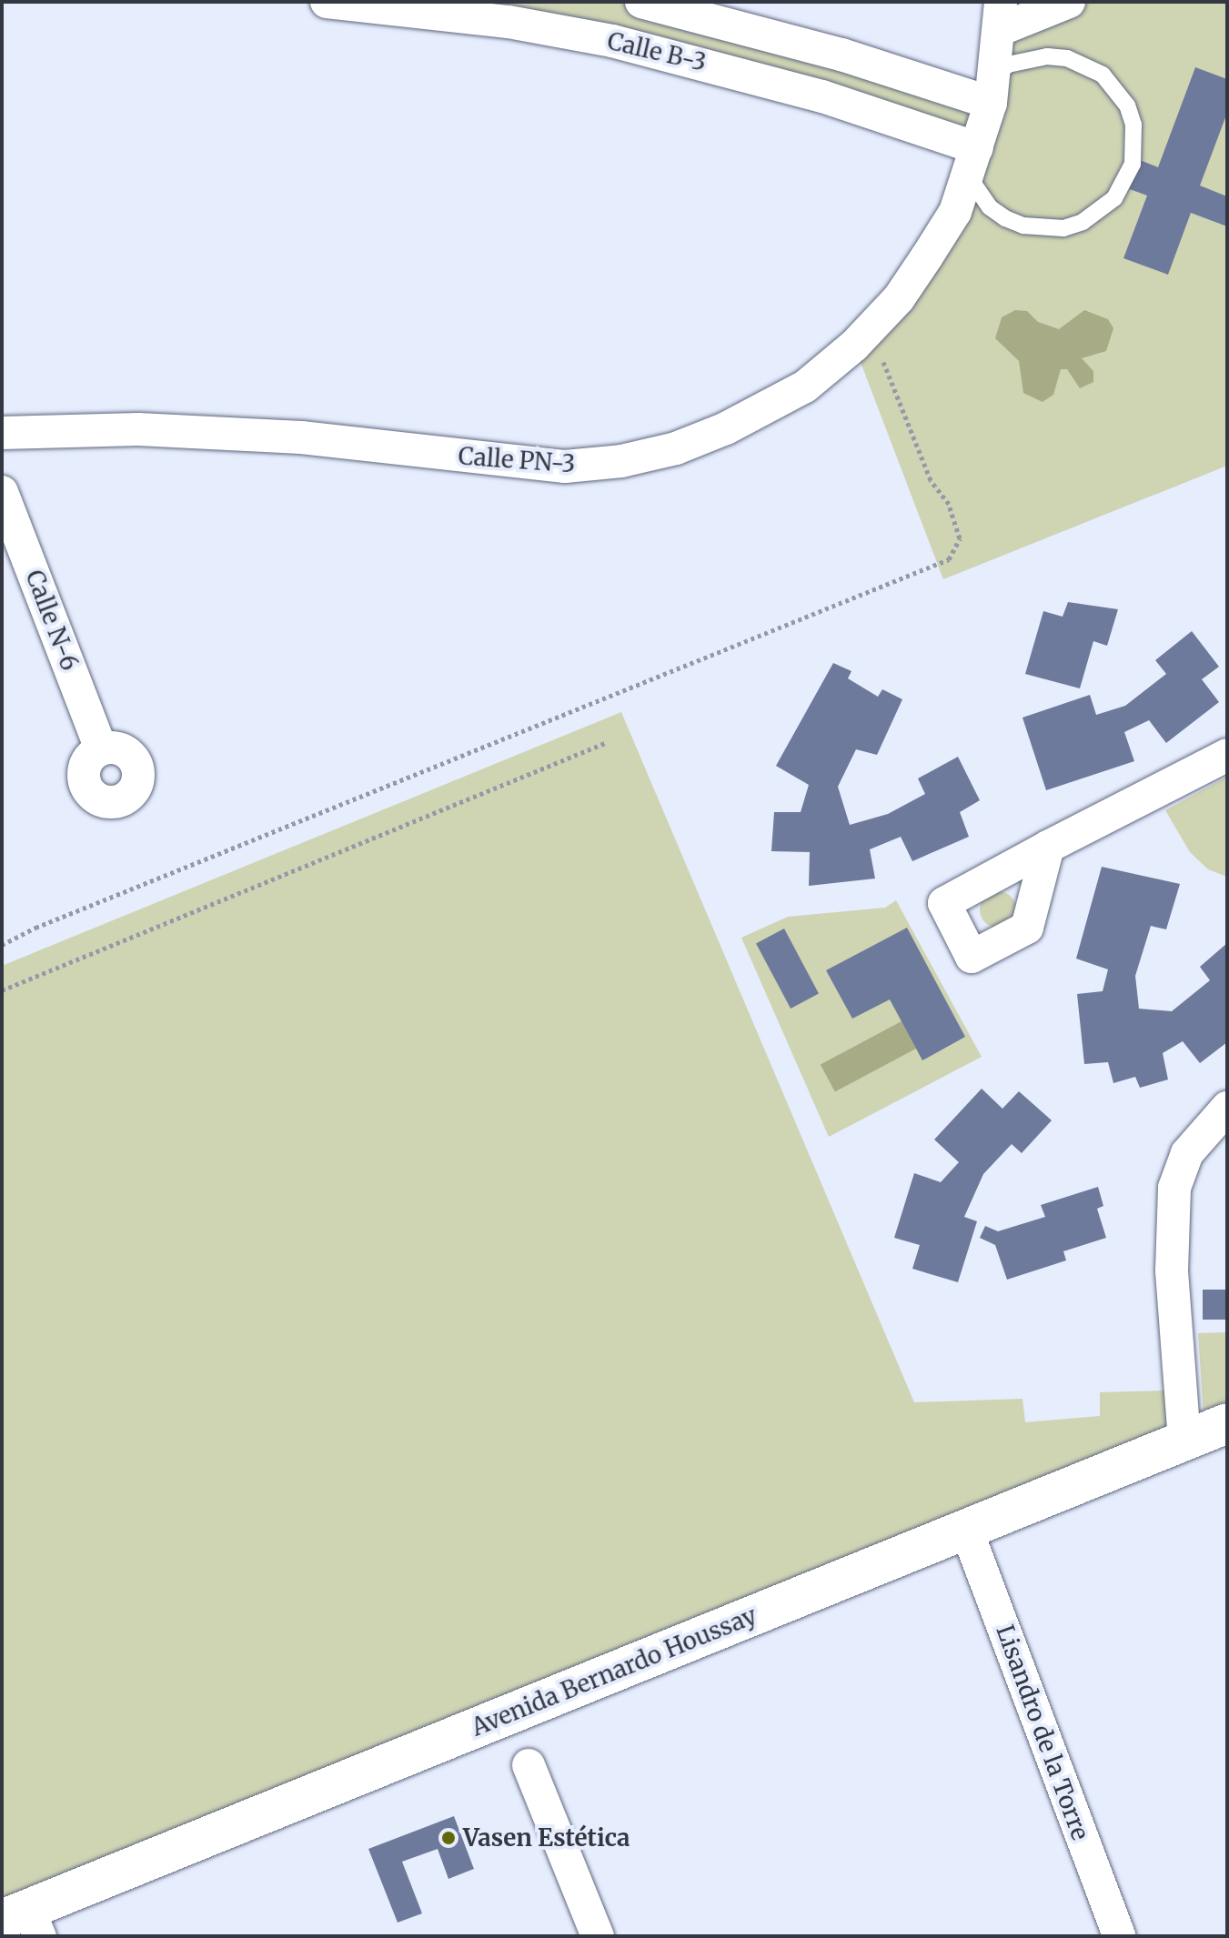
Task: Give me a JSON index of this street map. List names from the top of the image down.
{
  "streets": {
    "main road": ["Avenida Bernardo Houssay"],
    "street": [
      "Calle B-3",
      "Calle PN-3",
      "Calle N-6",
      "Lisandro de la Torre"
    ]
  },
  "crossings": [
    ["Calle B-3", "Calle PN-3"],
    ["Avenida Bernardo Houssay", "Lisandro de la Torre"]
  ],
  "places": ["Vasen Estética"]
}
